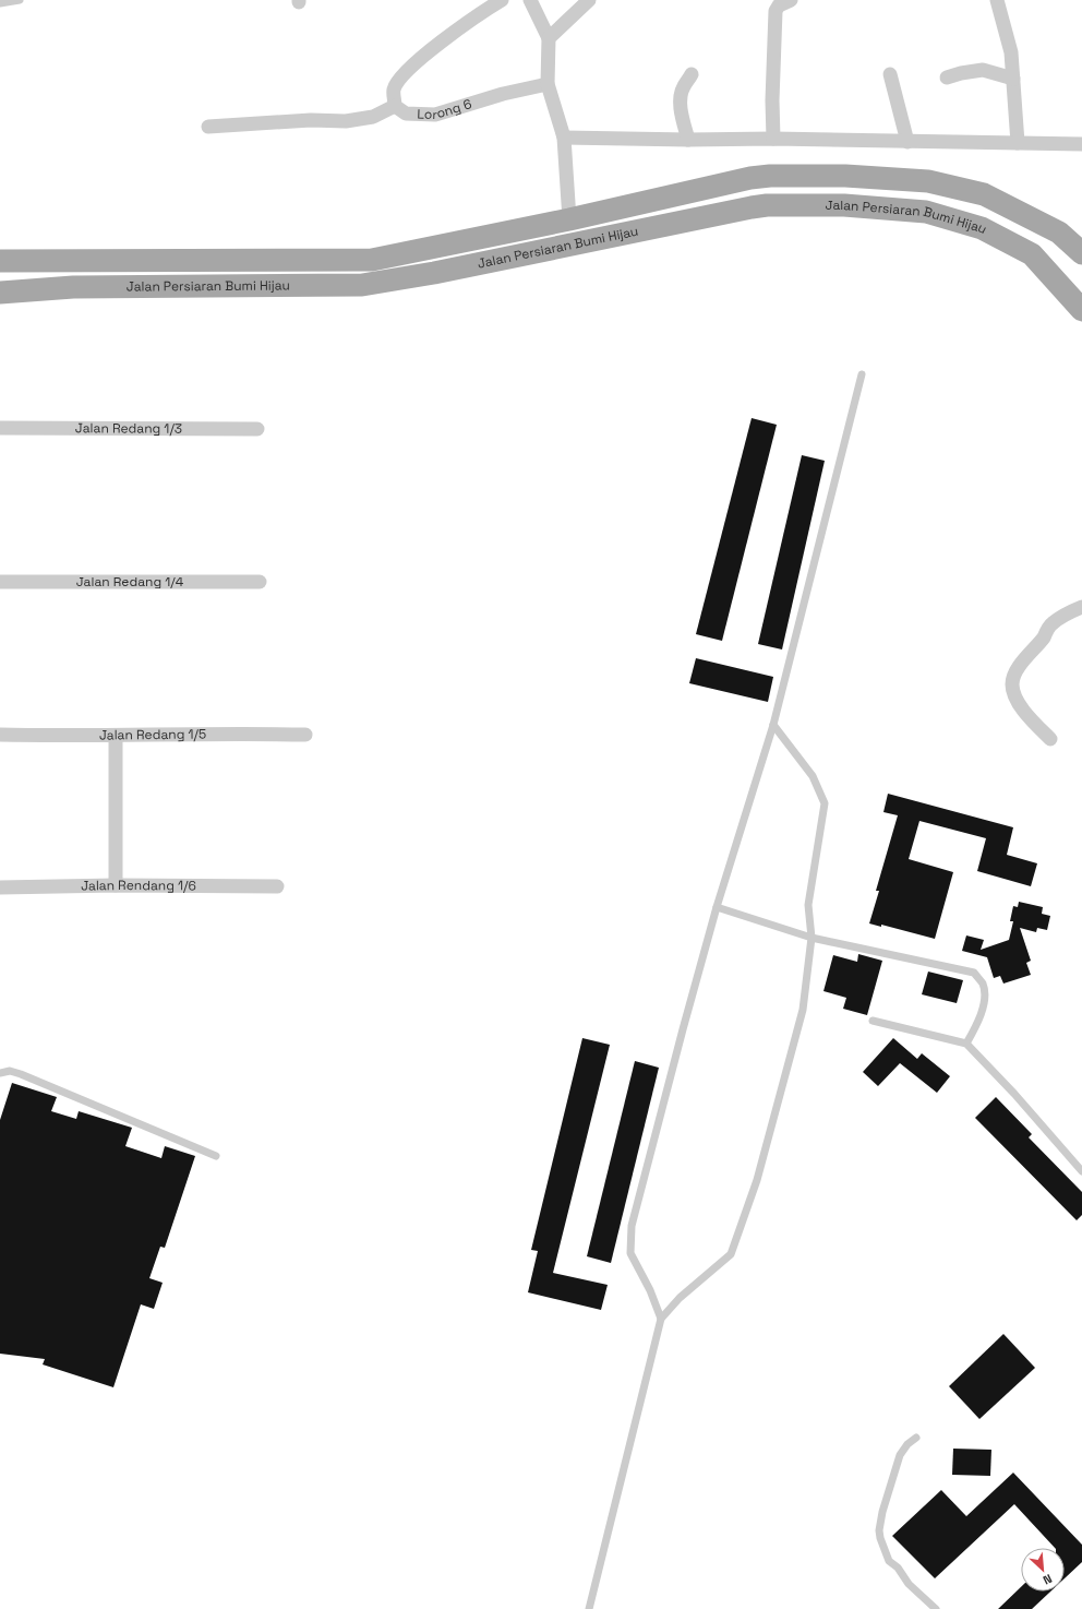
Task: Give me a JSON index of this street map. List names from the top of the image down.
{
  "streets": {
    "main road": ["Jalan Persiaran Bumi Hijau"],
    "street": [
      "Lorong 6",
      "Jalan Redang 1/3",
      "Jalan Redang 1/4",
      "Jalan Redang 1/5",
      "Jalan Rendang 1/6"
    ]
  },
  "north": "bottom right"
}
